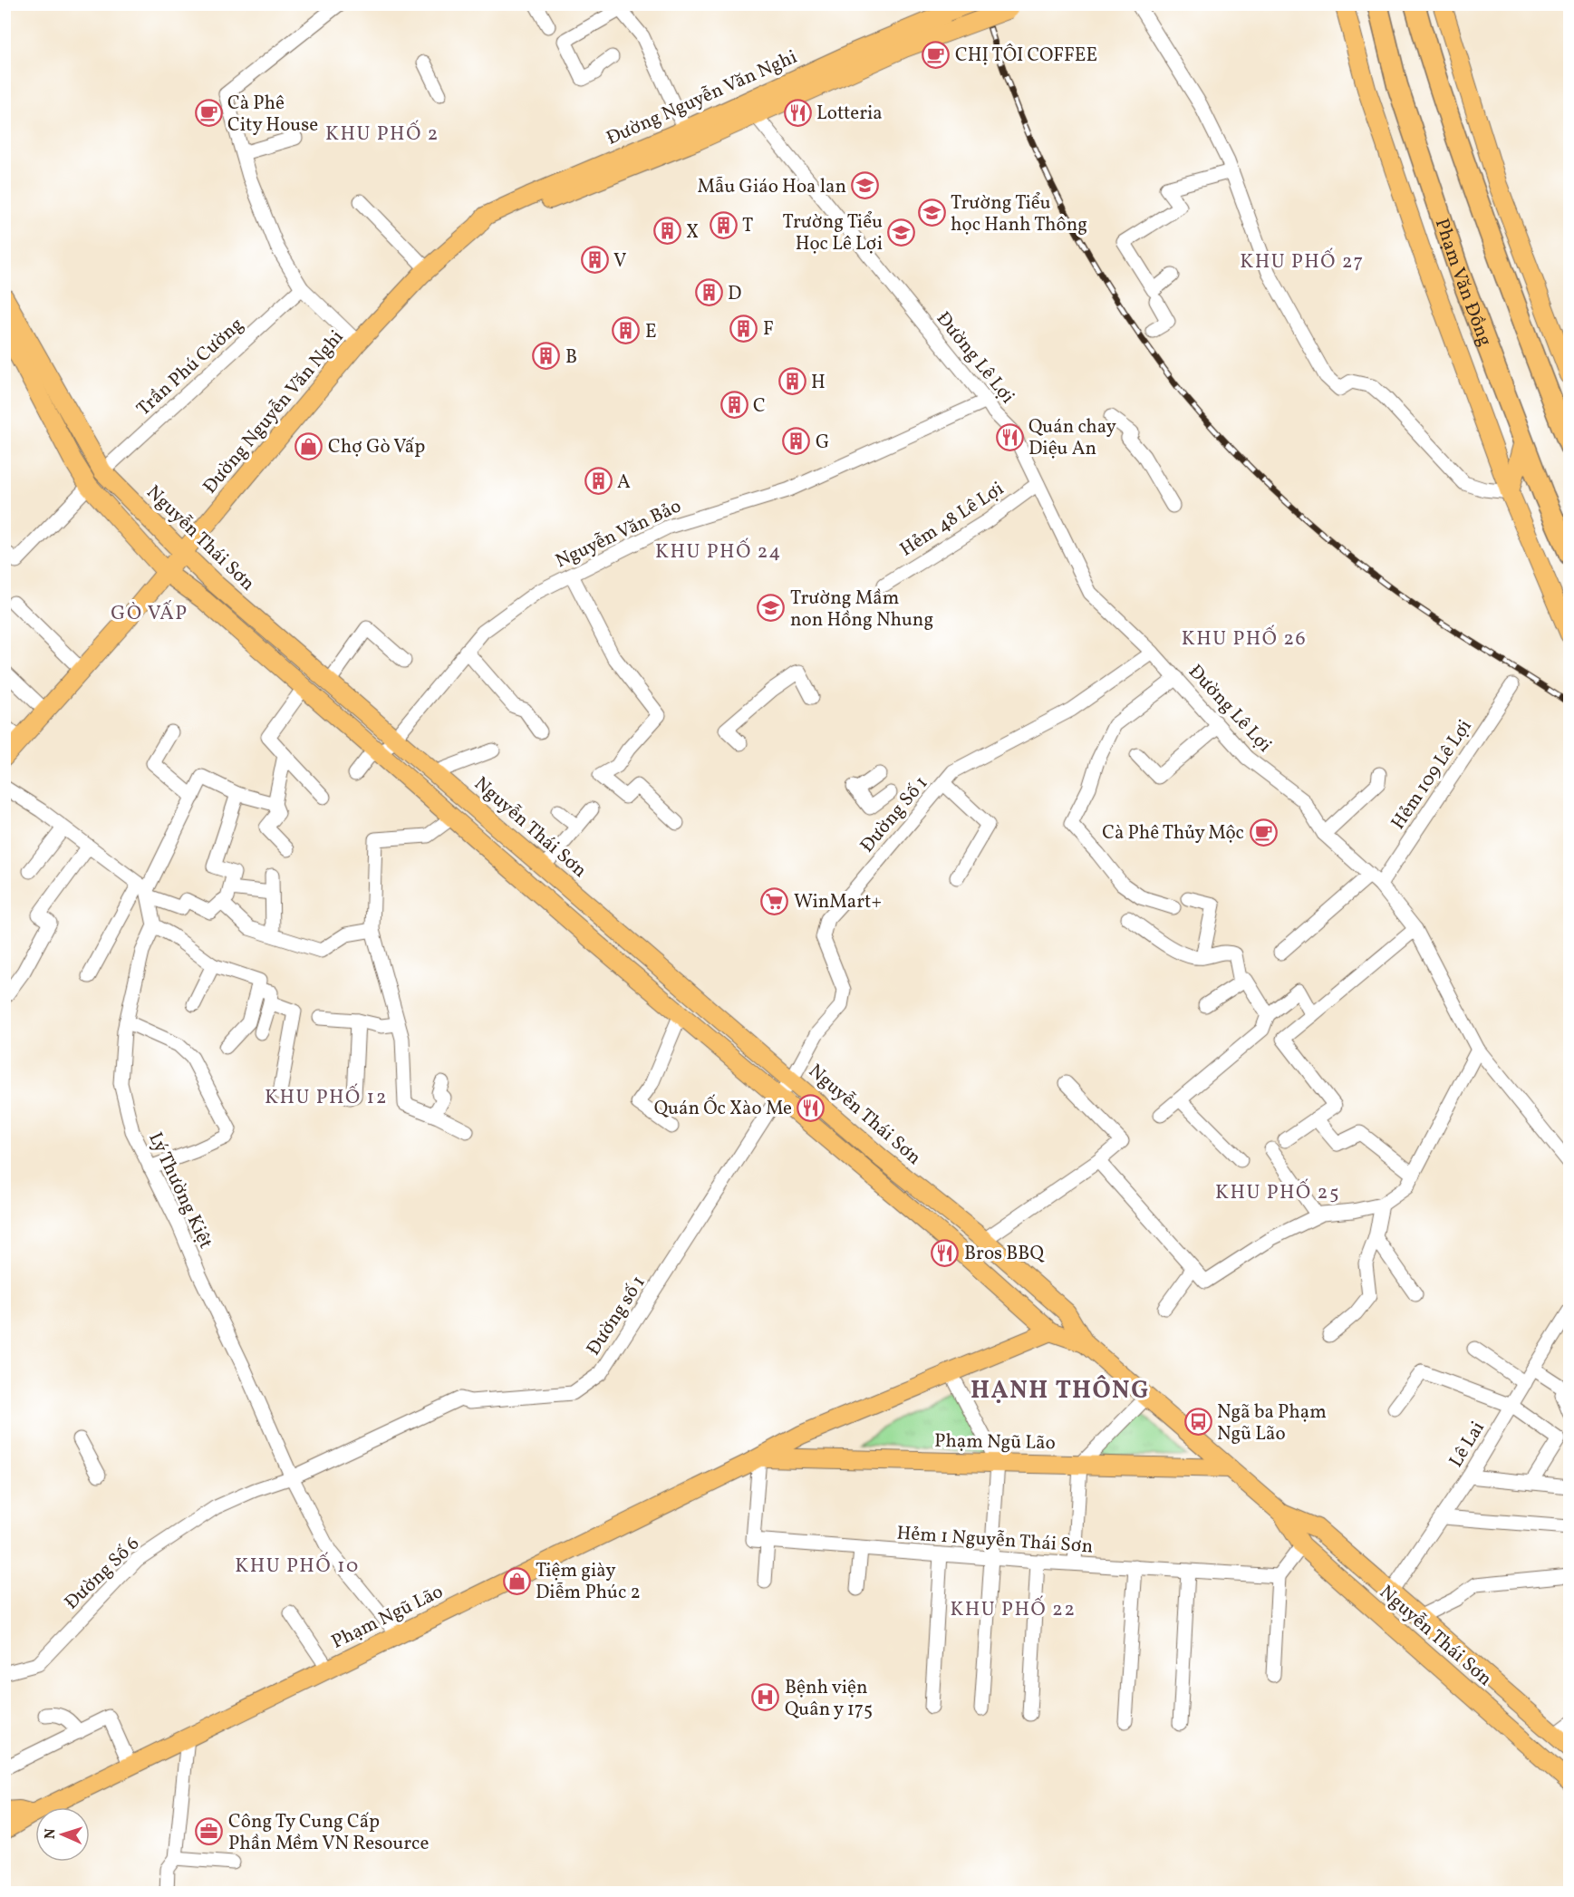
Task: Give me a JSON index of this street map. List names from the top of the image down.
{
  "streets": {
    "highway": ["Phạm Văn Đồng"],
    "main road": ["Đường Nguyễn Văn Nghi", "Nguyễn Thái Sơn", "Phạm Ngũ Lão"],
    "street": [
      "Đường Lê Lợi",
      "Trần Phú Cường",
      "Hẻm 48 Lê Lợi",
      "Nguyễn Văn Bảo",
      "Hẻm 109 Lê Lợi",
      "Đường Số 1",
      "Lý Thường Kiệt",
      "Đường số 1",
      "Lê Lai",
      "Hẻm 1 Nguyễn Thái Sơn",
      "Đường Số 6"
    ]
  },
  "crossings": [
    ["Đường Nguyễn Văn Nghi", "Đường Lê Lợi"],
    ["Đường Nguyễn Văn Nghi", "Nguyễn Thái Sơn"],
    ["Đường Lê Lợi", "Hẻm 48 Lê Lợi"],
    ["Đường Lê Lợi", "Nguyễn Văn Bảo"],
    ["Đường Lê Lợi", "Hẻm 109 Lê Lợi"],
    ["Đường Lê Lợi", "Đường Số 1"],
    ["Trần Phú Cường", "Nguyễn Thái Sơn"],
    ["Nguyễn Văn Bảo", "Nguyễn Thái Sơn"],
    ["Nguyễn Thái Sơn", "Đường Số 1"],
    ["Nguyễn Thái Sơn", "Đường số 1"],
    ["Nguyễn Thái Sơn", "Phạm Ngũ Lão"],
    ["Nguyễn Thái Sơn", "Lê Lai"],
    ["Đường Số 1", "Đường số 1"],
    ["Lý Thường Kiệt", "Đường số 1"],
    ["Lý Thường Kiệt", "Phạm Ngũ Lão"],
    ["Lý Thường Kiệt", "Đường Số 6"],
    ["Đường số 1", "Đường Số 6"]
  ],
  "districts": [
    "KHU PHỐ 2",
    "KHU PHỐ 27",
    "KHU PHỐ 24",
    "GÒ VẤP",
    "KHU PHỐ 26",
    "KHU PHỐ 12",
    "KHU PHỐ 25",
    "HẠNH THÔNG",
    "KHU PHỐ 10",
    "KHU PHỐ 22"
  ],
  "places": {
    "cafe": ["CHỊ TÔI COFFEE", "Cà Phê City House", "Cà Phê Thủy Mộc"],
    "restaurant": [
      "Lotteria",
      "Quán chay Diệu An",
      "Quán Ốc Xào Me",
      "Bros BBQ"
    ],
    "school or university": [
      "Mẫu Giáo Hoa lan",
      "Trường Tiểu học Hanh Thông",
      "Trường Tiểu Học Lê Lợi",
      "Trường Mầm non Hồng Nhung"
    ],
    "building": [
      "T",
      "X",
      "V",
      "D",
      "F",
      "E",
      "B",
      "H",
      "C",
      "G",
      "A"
    ],
    "shop": ["Chợ Gò Vấp", "Tiệm giày Diễm Phúc 2"],
    "supermarket": ["WinMart+"],
    "bus stop": ["Ngã ba Phạm Ngũ Lão"],
    "hospital": ["Bệnh viện Quân y 175"],
    "office": ["Công Ty Cung Cấp Phần Mềm VN Resource"]
  },
  "north": "left"
}
